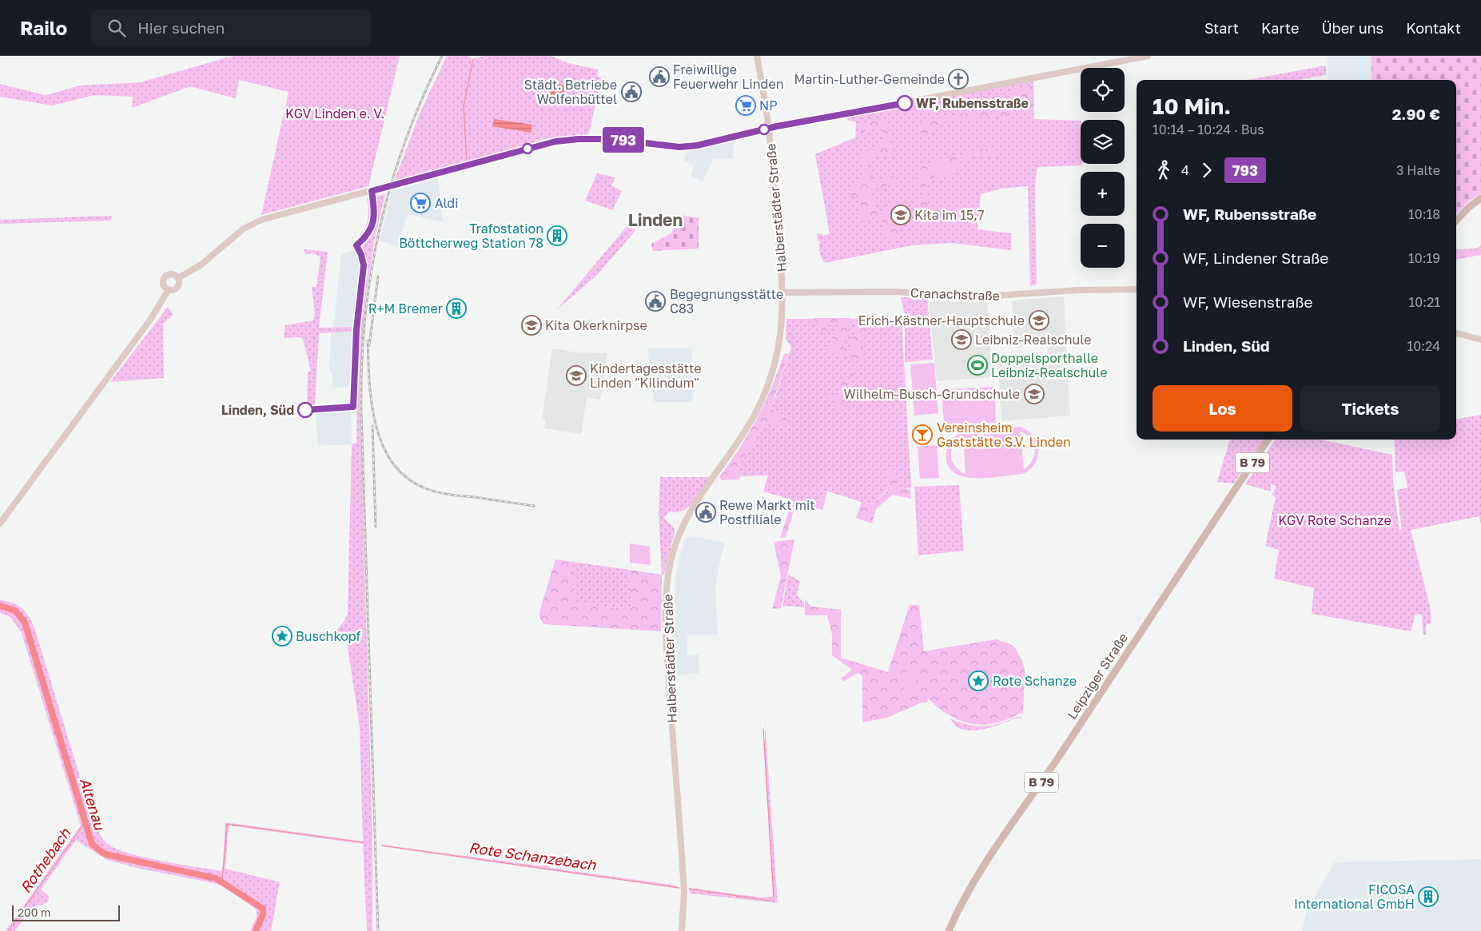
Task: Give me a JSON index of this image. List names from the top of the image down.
{
  "streets": {
    "main road": ["B 79", "Leipziger Straße"],
    "street": ["Halberstädter Straße", "Cranachstraße"]
  },
  "crossings": [
    ["Halberstädter Straße", "Cranachstraße"]
  ],
  "districts": ["Linden"],
  "water": ["Altenau", "Rote Schanzebach", "Rothebach"],
  "parks": ["KGV Linden e. V.", "KGV Rote Schanze"],
  "places": {
    "public building": [
      "Freiwillige Feuerwehr Linden",
      "Städt. Betriebe Wolfenbüttel",
      "Begegnungsstätte C83",
      "Rewe Markt mit Postfiliale"
    ],
    "church": ["Martin-Luther-Gemeinde"],
    "other": ["WF, Rubensstraße", "Linden, Süd"],
    "supermarket": ["NP", "Aldi"],
    "school or university": [
      "Kita im 15,7",
      "Erich-Kästner-Hauptschule",
      "Kita Okerknirpse",
      "Leibniz-Realschule",
      "Kindertagesstätte Linden \"Kilindum\"",
      "Wilhelm-Busch-Grundschule"
    ],
    "building": ["Trafostation Böttcherweg Station 78", "R+M Bremer", "FICOSA International GmbH"],
    "sports": ["Doppelsporthalle Leibniz-Realschule"],
    "bar": ["Vereinsheim Gaststätte S.V. Linden"],
    "place": ["Buschkopf", "Rote Schanze"]
  },
  "lines": ["bus line 793"],
  "scale_bar": "200 m",
  "page": {
    "header": "Railo",
    "search": "Hier suchen",
    "nav": [
      "Start",
      "Karte",
      "Über uns",
      "Kontakt"
    ],
    "on_map": "793",
    "map_buttons": ["+", "−"],
    "heading": ["10 Min.", "10:14 – 10:24 · Bus", "2.90 €"],
    "legs": ["4", "793", "3 Halte"],
    "list": [
      {
        "name": "WF, Rubensstraße",
        "value": "10:18"
      },
      {
        "name": "WF, Lindener Straße",
        "value": "10:19"
      },
      {
        "name": "WF, Wiesenstraße",
        "value": "10:21"
      },
      {
        "name": "Linden, Süd",
        "value": "10:24"
      }
    ],
    "buttons": ["Los", "Tickets"],
    "scale": "200 m"
  }
}
